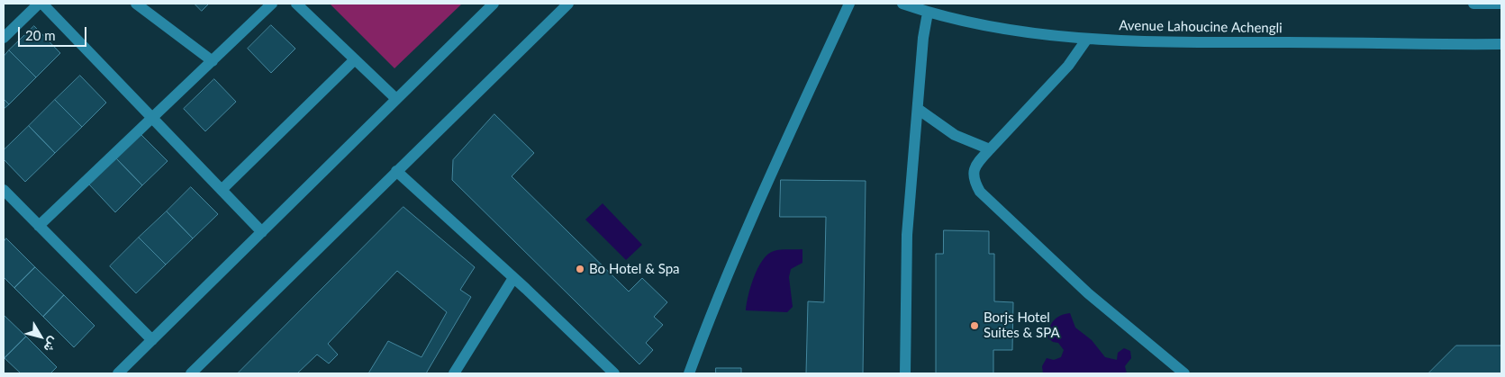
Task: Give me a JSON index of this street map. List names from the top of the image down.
{
  "streets": {
    "street": ["Avenue Lahoucine Achengli"]
  },
  "places": ["Bo Hotel & Spa", "Borjs Hotel Suites & SPA"],
  "scale_bar": "20 m",
  "north": "bottom right"
}
